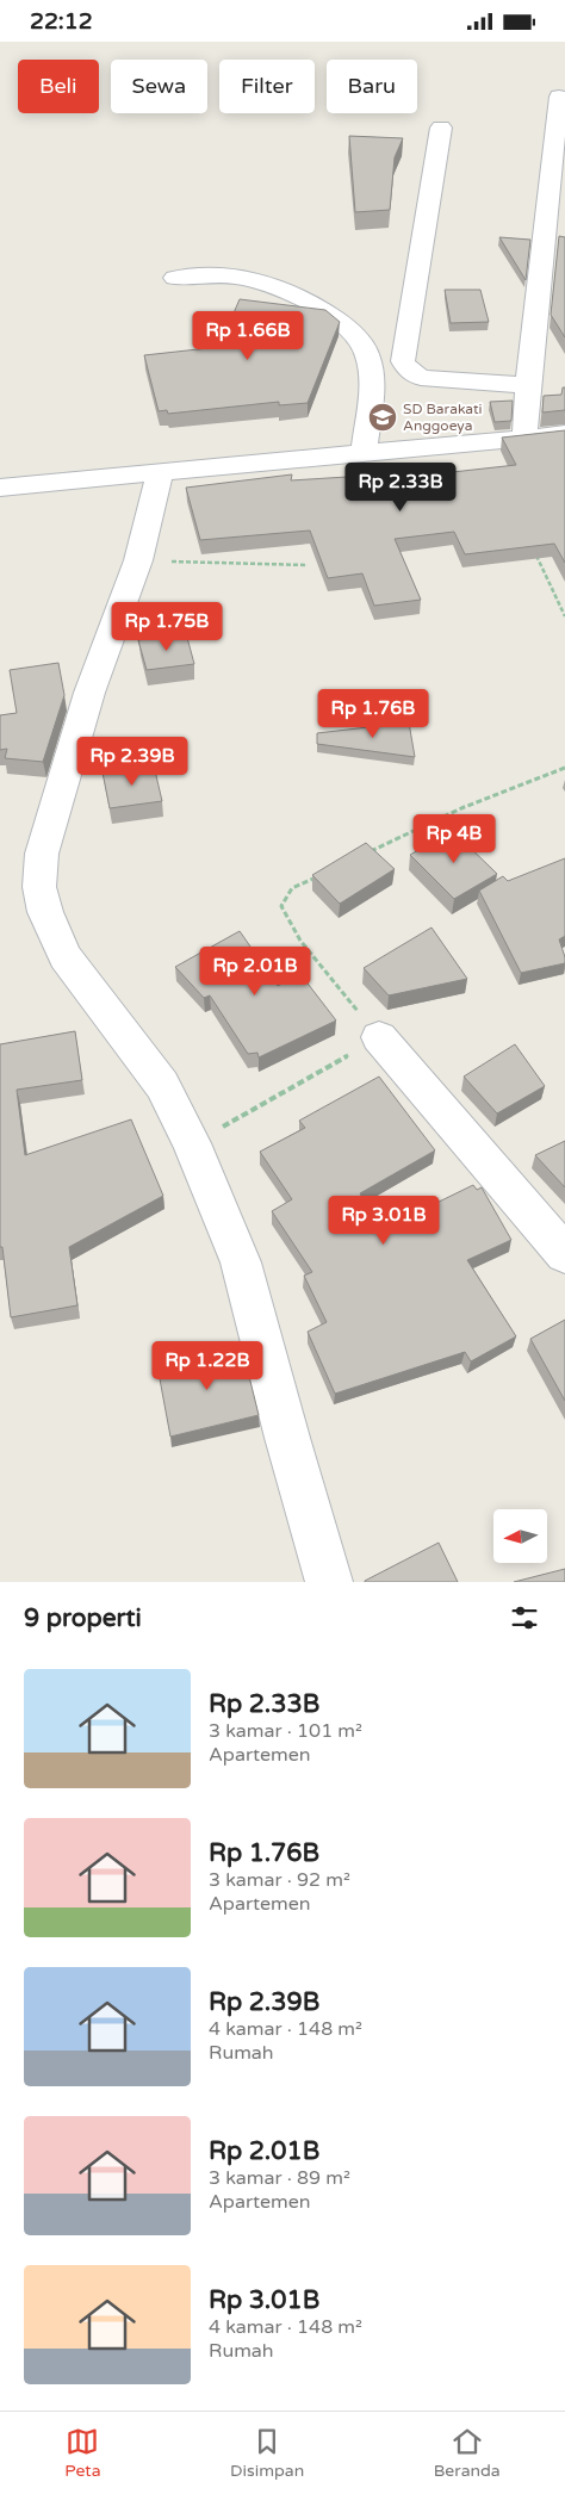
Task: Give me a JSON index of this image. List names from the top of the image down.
{
  "places": {
    "school or university": ["SD Barakati Anggoeya"]
  },
  "north": "left",
  "page": {
    "status": "22:12",
    "chip": [
      "Beli",
      "Sewa",
      "Filter",
      "Baru"
    ],
    "price": [
      "Rp 1.66B",
      "Rp 2.33B",
      "Rp 1.75B",
      "Rp 1.76B",
      "Rp 2.39B",
      "Rp 4B",
      "Rp 2.01B",
      "Rp 3.01B",
      "Rp 1.22B"
    ],
    "heading": "9 properti",
    "list": [
      {
        "name": "Rp 2.33B",
        "note": "3 kamar · 101 m² · Apartemen"
      },
      {
        "name": "Rp 1.76B",
        "note": "3 kamar · 92 m² · Apartemen"
      },
      {
        "name": "Rp 2.39B",
        "note": "4 kamar · 148 m² · Rumah"
      },
      {
        "name": "Rp 2.01B",
        "note": "3 kamar · 89 m² · Apartemen"
      },
      {
        "name": "Rp 3.01B",
        "note": "4 kamar · 148 m² · Rumah"
      }
    ],
    "tabs": ["Peta", "Disimpan", "Beranda"]
  }
}
